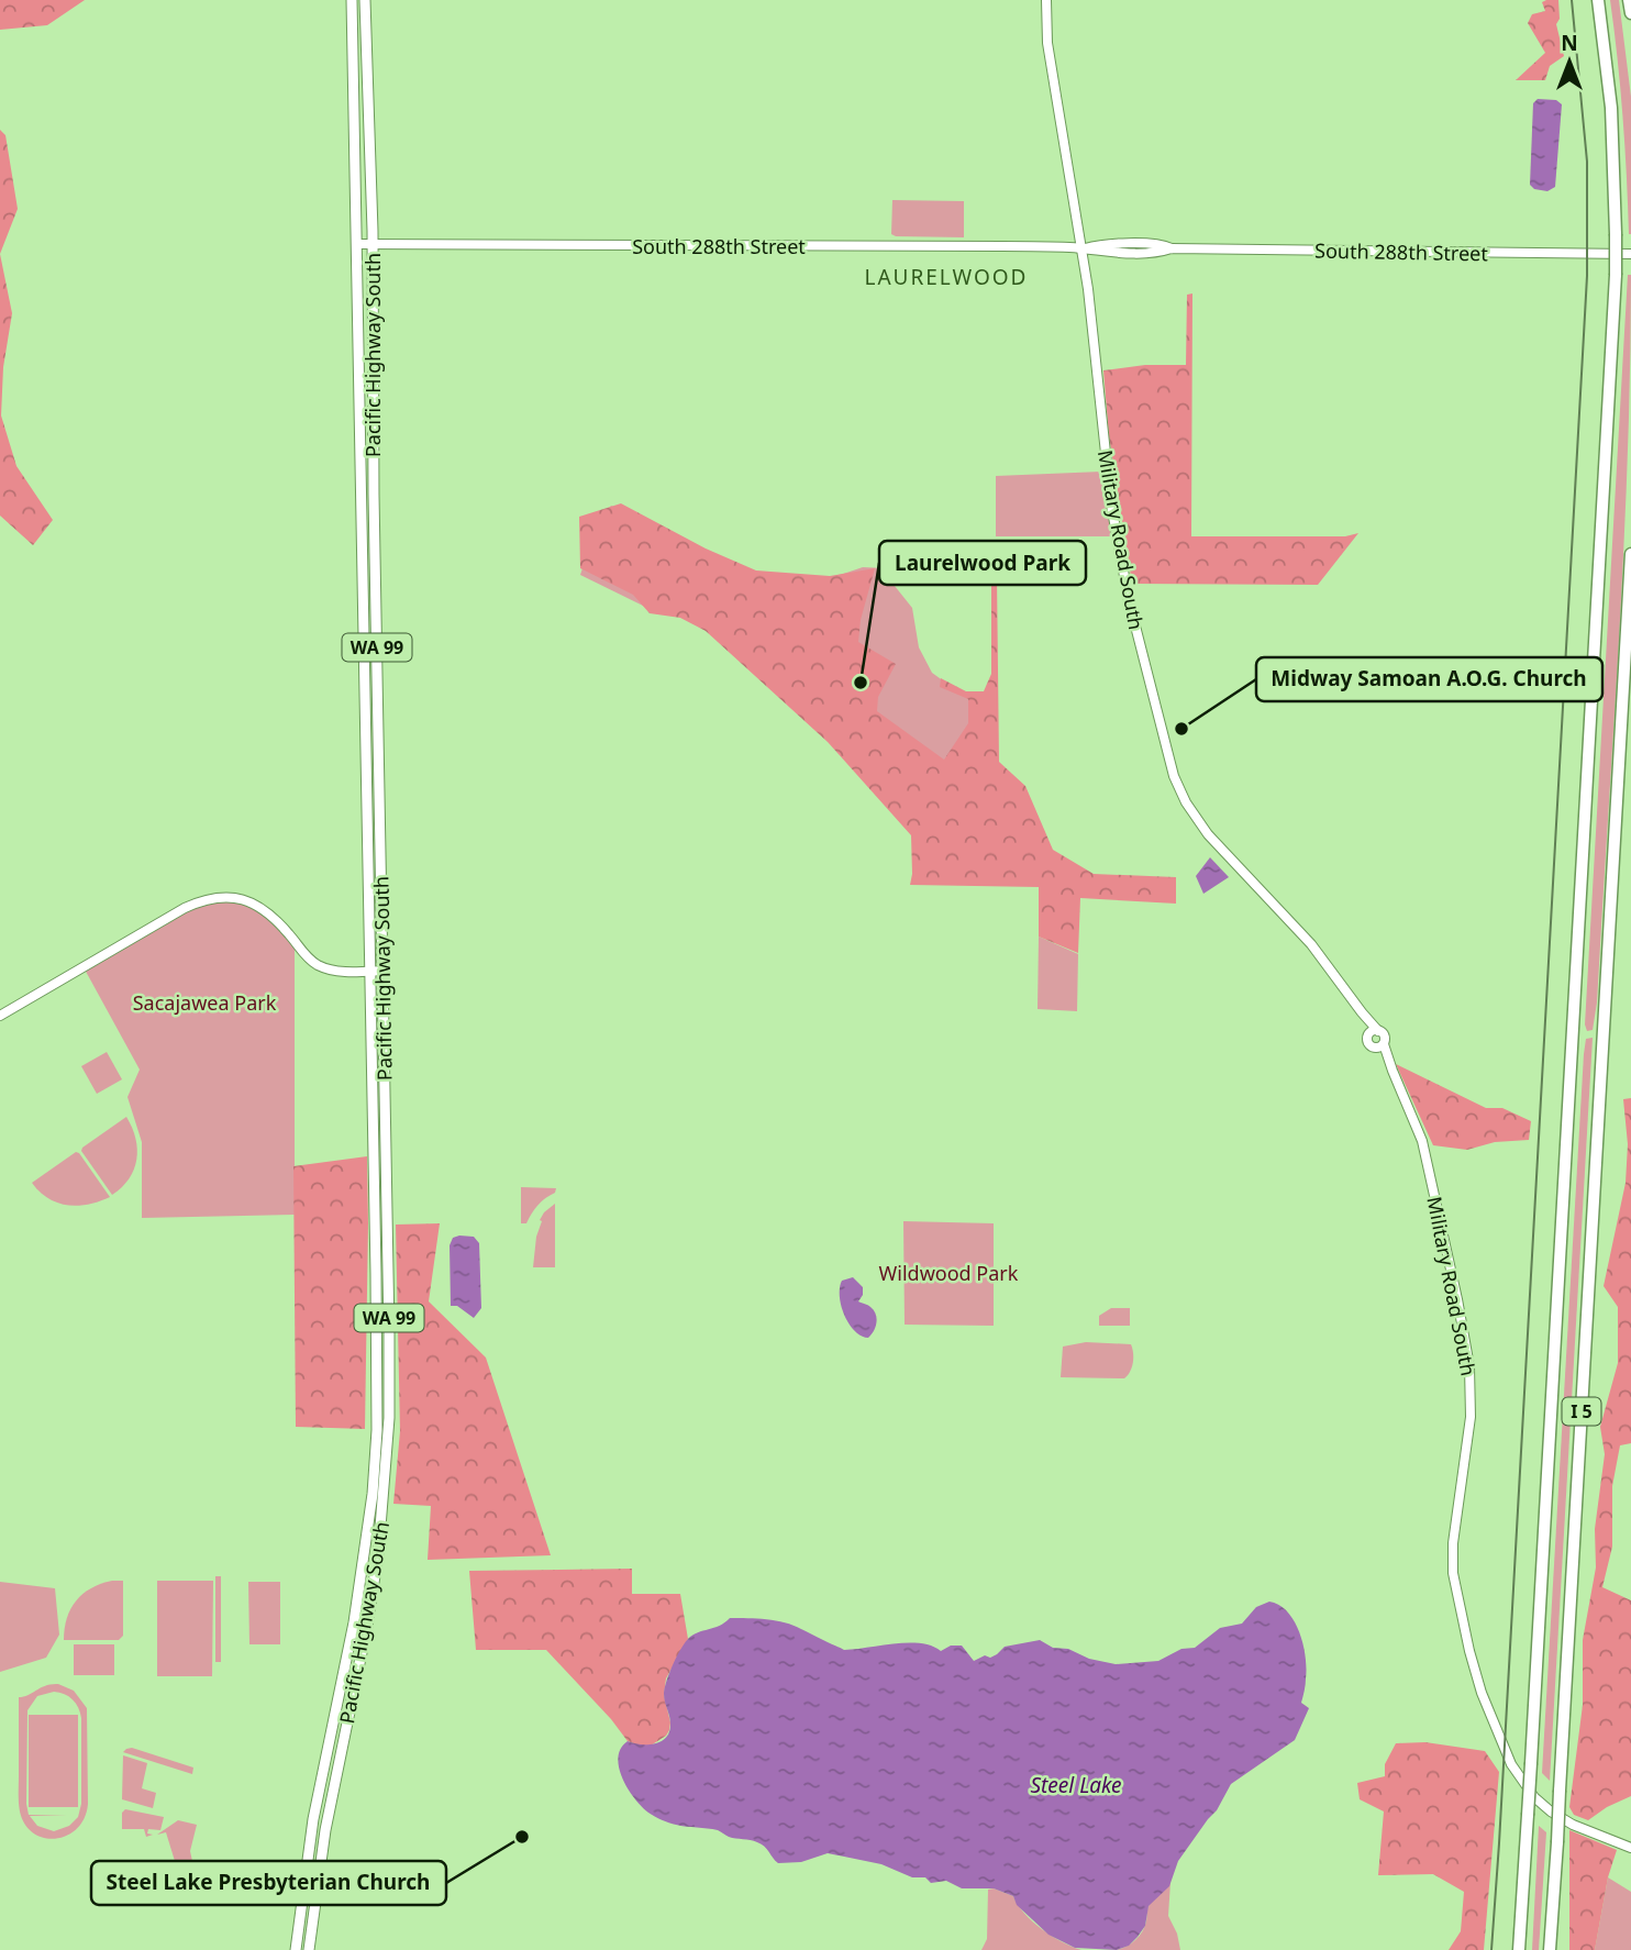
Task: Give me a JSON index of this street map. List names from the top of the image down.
{
  "streets": {
    "highway": ["I 5"],
    "main road": [
      "South 288th Street",
      "Pacific Highway South",
      "Military Road South",
      "WA 99"
    ]
  },
  "crossings": [
    ["South 288th Street", "Pacific Highway South"],
    ["South 288th Street", "Military Road South"]
  ],
  "districts": ["LAURELWOOD"],
  "water": ["Steel Lake"],
  "parks": ["Sacajawea Park", "Wildwood Park"],
  "places": ["Laurelwood Park", "Midway Samoan A.O.G. Church", "Steel Lake Presbyterian Church"],
  "north": "top"
}
